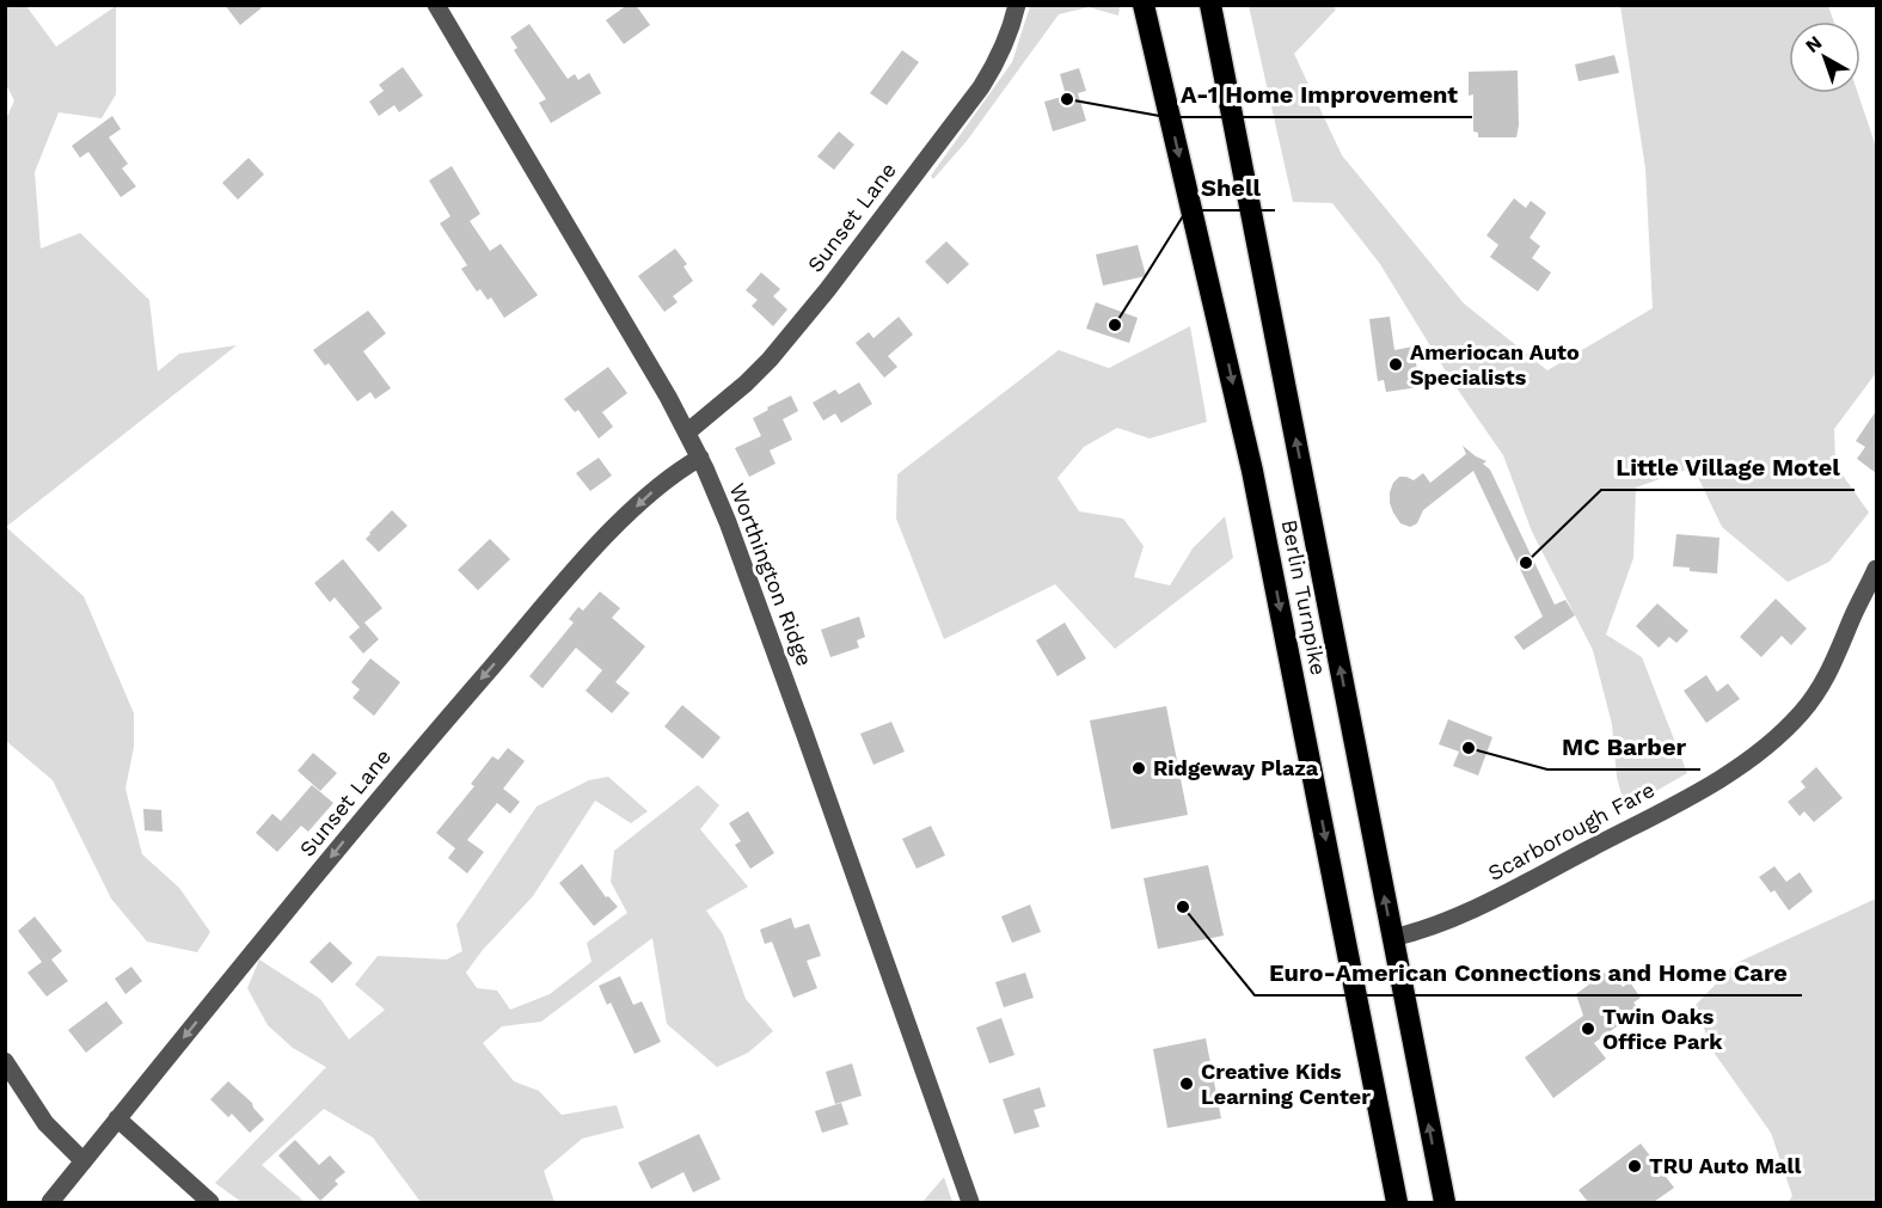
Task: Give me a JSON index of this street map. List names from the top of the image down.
{
  "streets": {
    "highway": ["Berlin Turnpike"],
    "street": ["Sunset Lane", "Worthington Ridge", "Scarborough Fare"]
  },
  "crossings": [
    ["Sunset Lane", "Worthington Ridge"],
    ["Berlin Turnpike", "Scarborough Fare"]
  ],
  "one_way": ["Sunset Lane"],
  "places": [
    "A-1 Home Improvement",
    "Shell",
    "Ameriocan Auto Specialists",
    "Little Village Motel",
    "MC Barber",
    "Ridgeway Plaza",
    "Euro-American Connections and Home Care",
    "Twin Oaks Office Park",
    "Creative Kids Learning Center",
    "TRU Auto Mall"
  ],
  "north": "top left"
}
